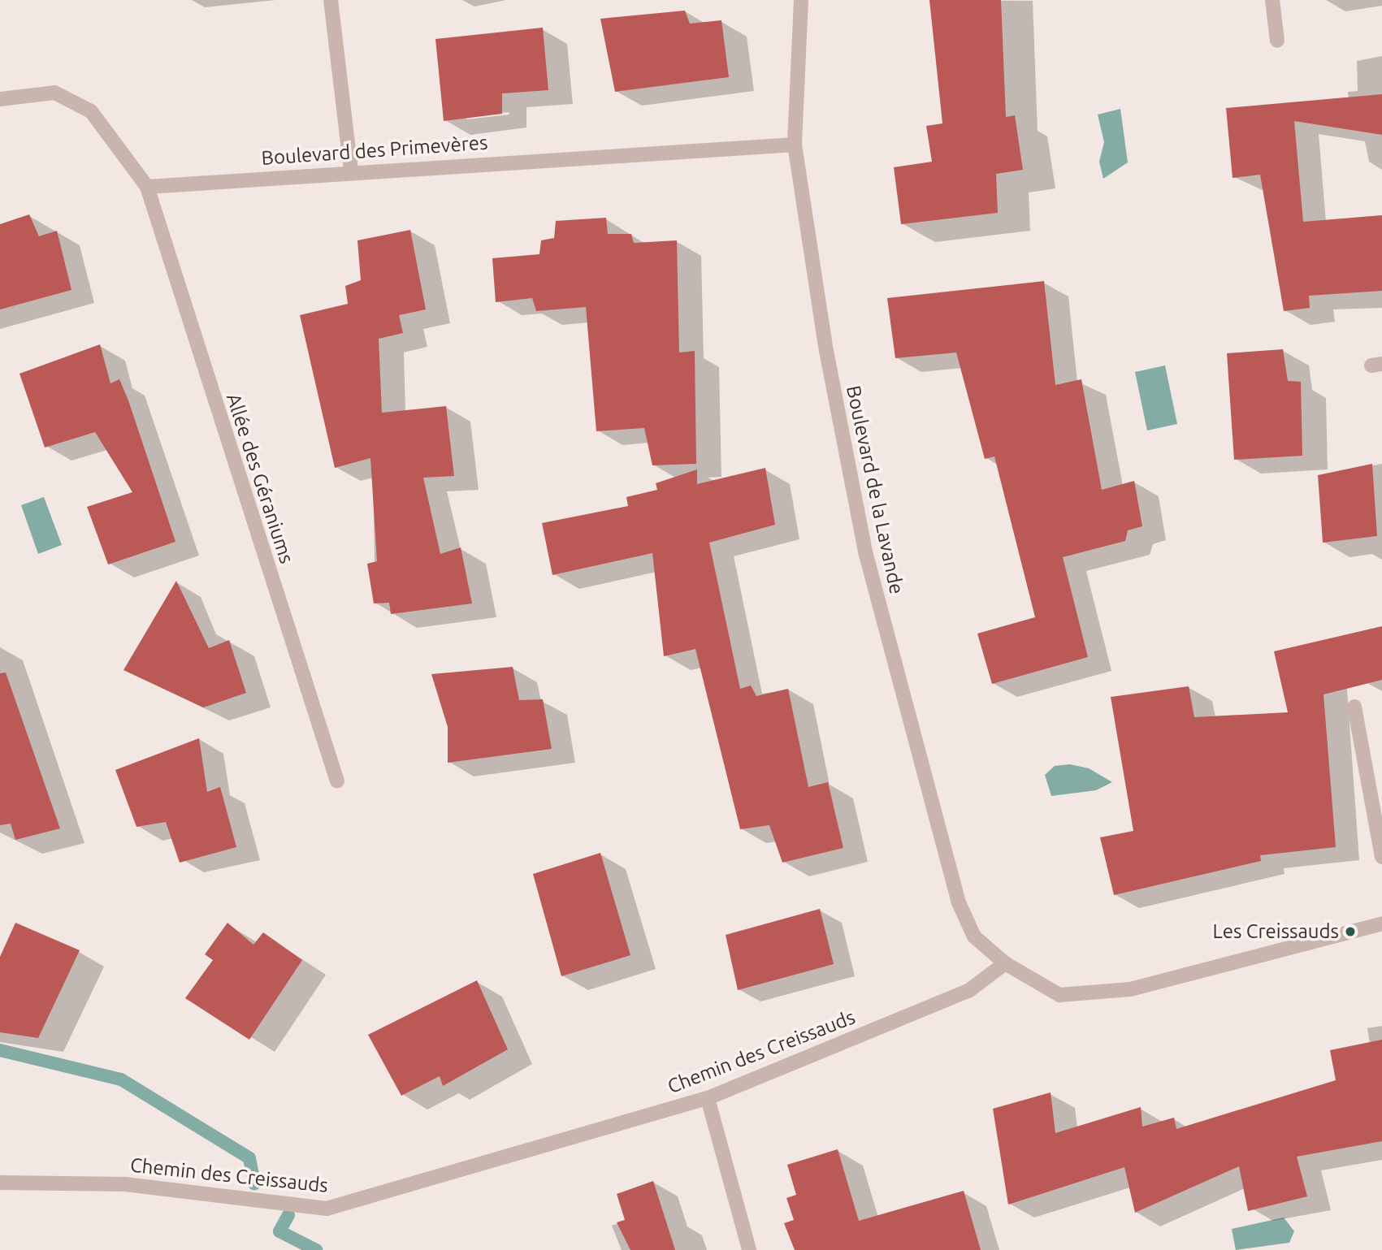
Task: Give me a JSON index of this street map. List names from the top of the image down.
{
  "streets": {
    "street": [
      "Boulevard des Primevères",
      "Allée des Géraniums",
      "Boulevard de la Lavande",
      "Chemin des Creissauds"
    ]
  },
  "crossings": [
    ["Boulevard des Primevères", "Allée des Géraniums"],
    ["Boulevard des Primevères", "Boulevard de la Lavande"],
    ["Boulevard de la Lavande", "Chemin des Creissauds"]
  ],
  "places": ["Les Creissauds"]
}
